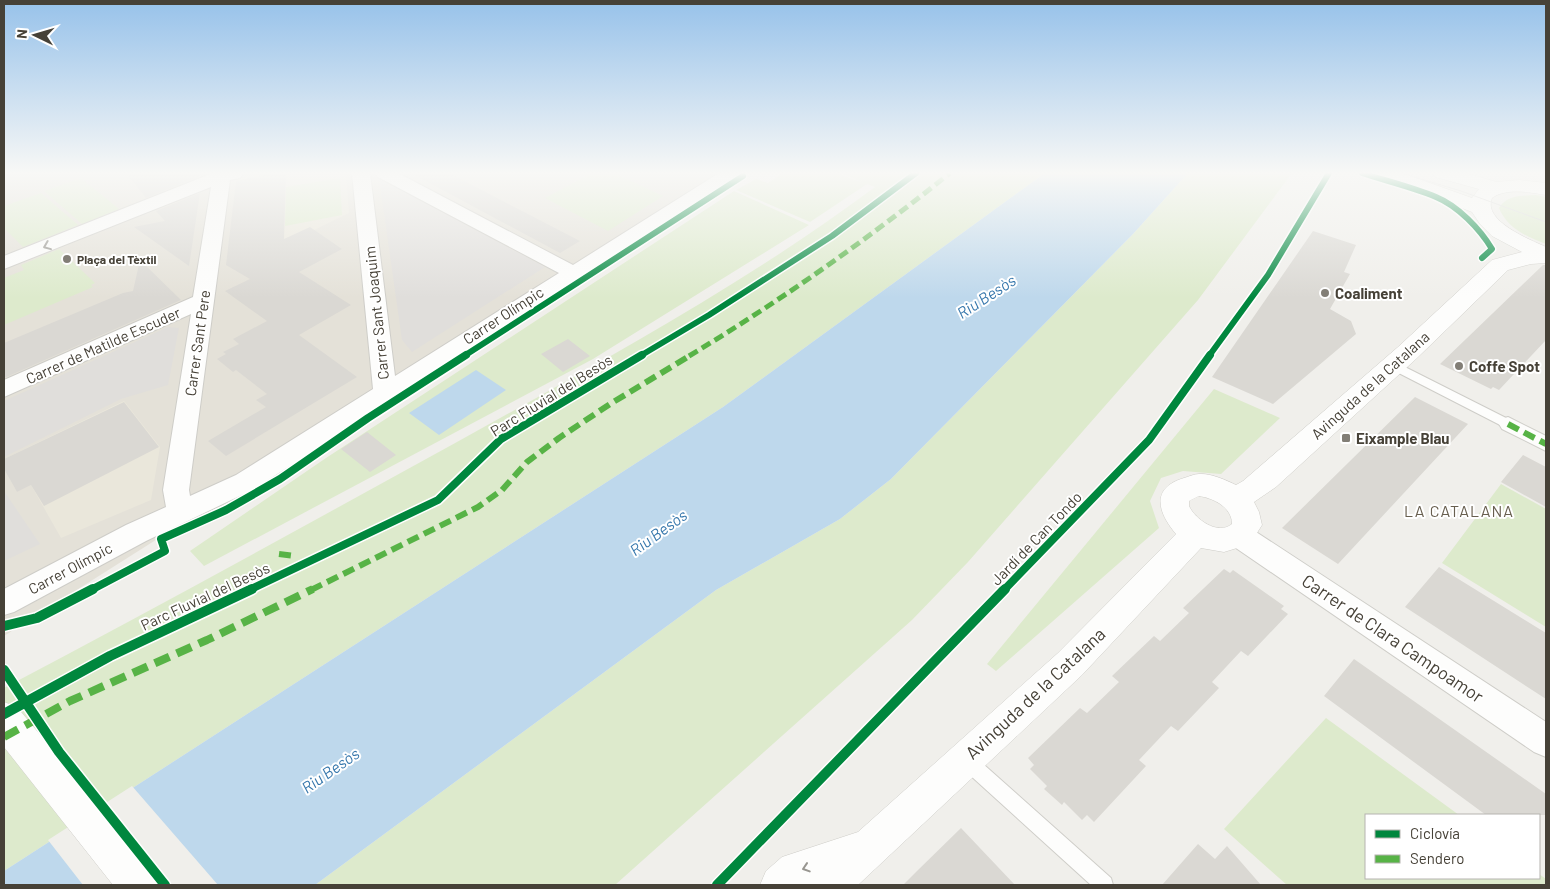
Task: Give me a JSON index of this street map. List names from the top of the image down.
{
  "streets": {
    "street": [
      "Carrer Sant Joaquim",
      "Carrer Olímpic",
      "Carrer Sant Pere",
      "Carrer de Matilde Escuder",
      "Avinguda de la Catalana",
      "Carrer de Clara Campoamor"
    ],
    "cycle path": ["Parc Fluvial del Besòs", "Jardí de Can Tondo"]
  },
  "crossings": [
    ["Carrer Sant Joaquim", "Carrer Olímpic"],
    ["Carrer Olímpic", "Carrer Sant Pere"],
    ["Carrer Sant Pere", "Carrer de Matilde Escuder"],
    ["Avinguda de la Catalana", "Carrer de Clara Campoamor"]
  ],
  "districts": ["LA CATALANA"],
  "water": ["Riu Besòs"],
  "places": {
    "other": ["Plaça del Tèxtil", "Coaliment", "Coffe Spot"],
    "transit": ["Eixample Blau"]
  },
  "legend": ["Ciclovía", "Sendero"],
  "north": "left"
}
